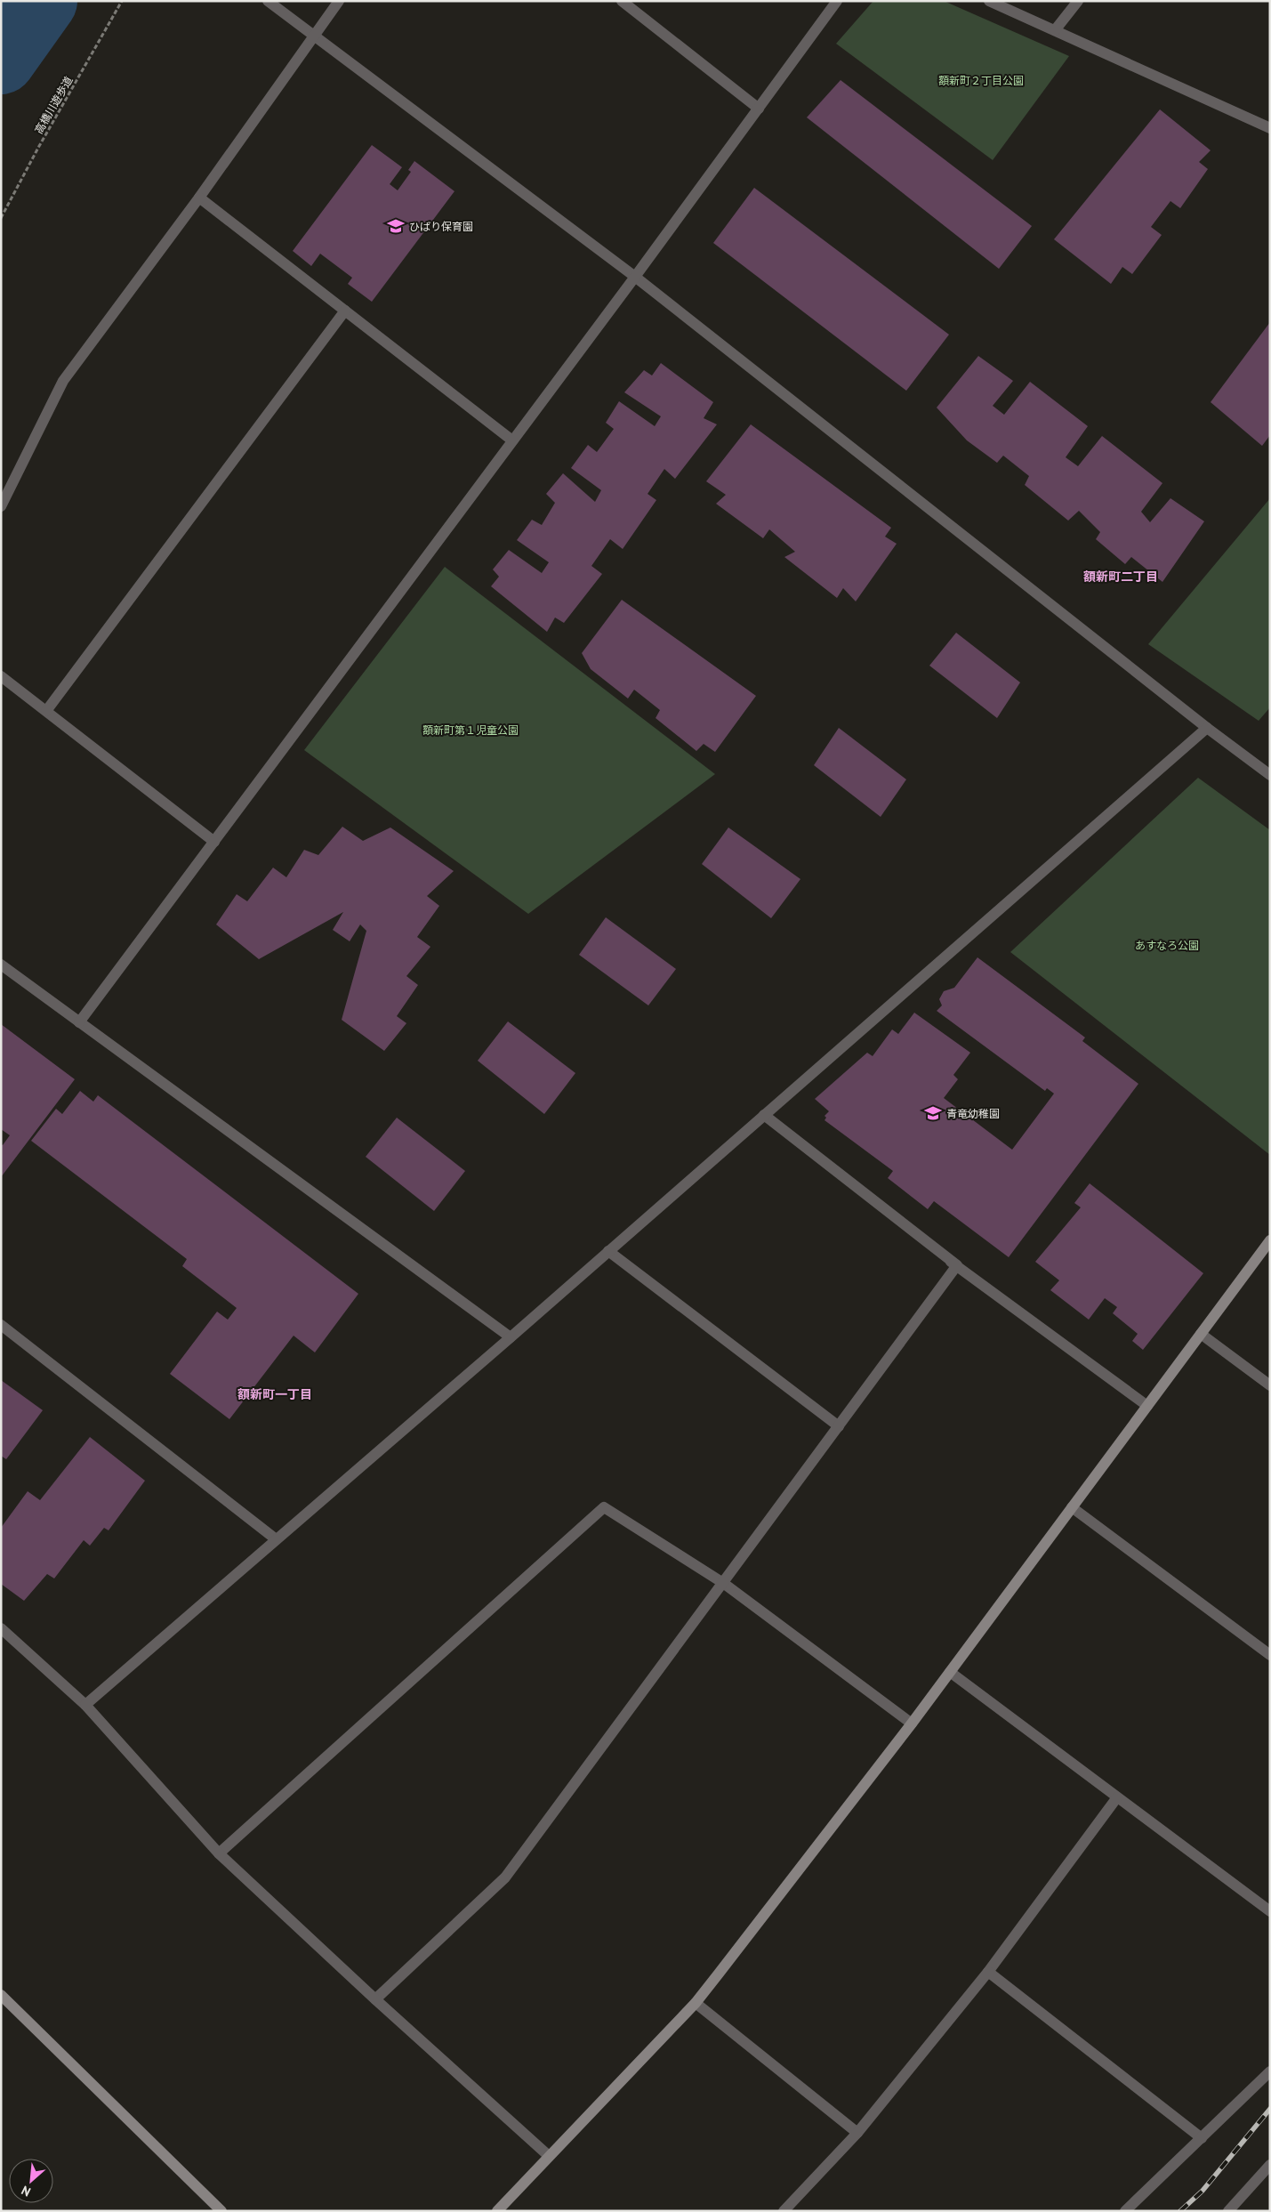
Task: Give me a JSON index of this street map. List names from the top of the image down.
{
  "streets": {
    "path": ["高橋川遊歩道"]
  },
  "districts": ["額新町二丁目", "額新町一丁目"],
  "parks": ["額新町２丁目公園", "額新町第１児童公園", "あすなろ公園"],
  "places": {
    "school or university": ["ひばり保育園", "青竜幼稚園"]
  },
  "north": "bottom left"
}
